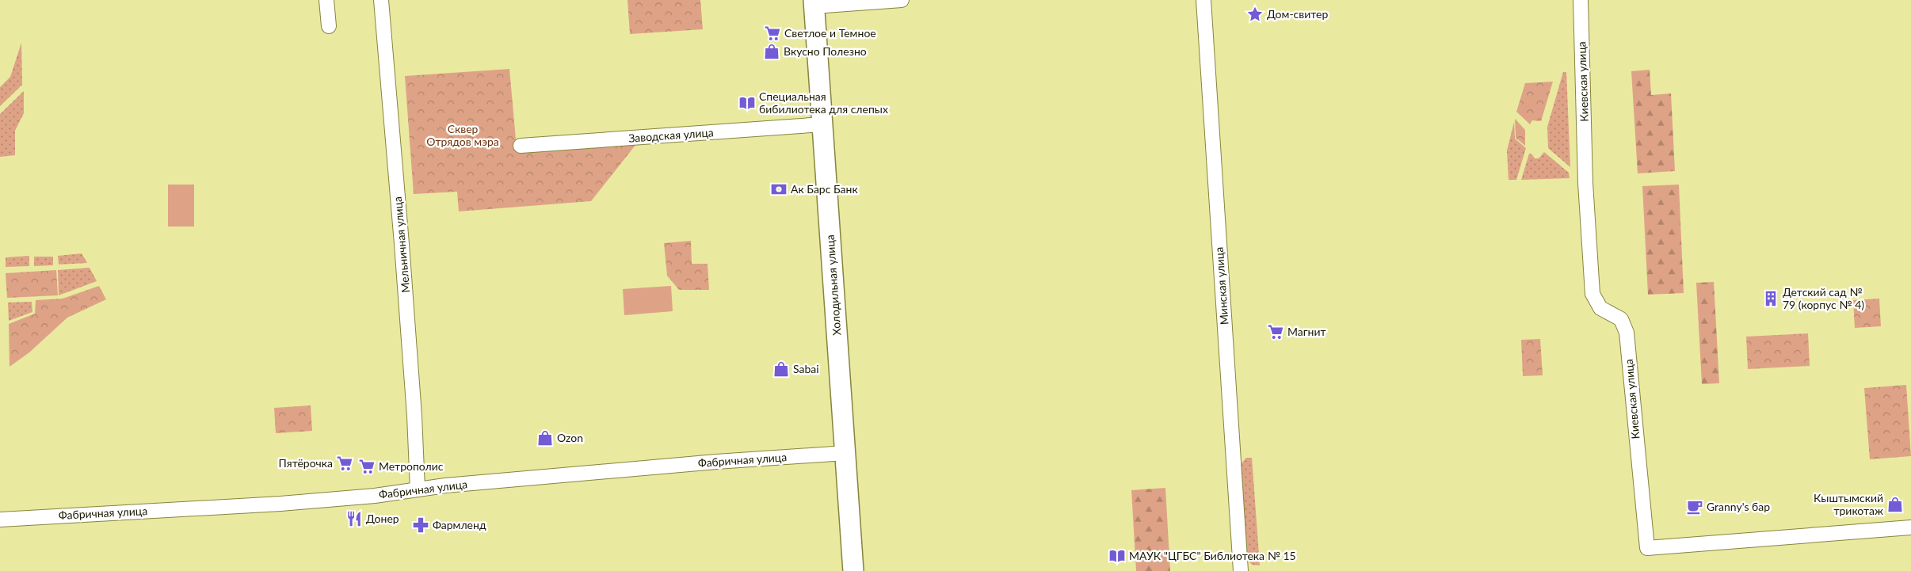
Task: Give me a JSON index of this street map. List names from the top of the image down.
{
  "streets": {
    "street": [
      "Киевская улица",
      "Заводская улица",
      "Мельничная улица",
      "Холодильная улица",
      "Минская улица",
      "Фабричная улица"
    ]
  },
  "crossings": [
    ["Заводская улица", "Холодильная улица"],
    ["Мельничная улица", "Фабричная улица"],
    ["Холодильная улица", "Фабричная улица"]
  ],
  "parks": ["Сквер Отрядов мэра"],
  "places": {
    "place": ["Дом-свитер"],
    "supermarket": [
      "Светлое и Темное",
      "Магнит",
      "Пятёрочка",
      "Метрополис"
    ],
    "shop": [
      "Вкусно Полезно",
      "Sabai",
      "Ozon",
      "Кыштымский трикотаж"
    ],
    "library": ["Специальная бибилиотека для слепых", "МАУК \"ЦГБС\" Библиотека № 15"],
    "bank": ["Ак Барс Банк"],
    "building": ["Детский сад № 79 (корпус № 4)"],
    "cafe": ["Granny's бар"],
    "restaurant": ["Донер"],
    "pharmacy": ["Фармленд"]
  }
}
